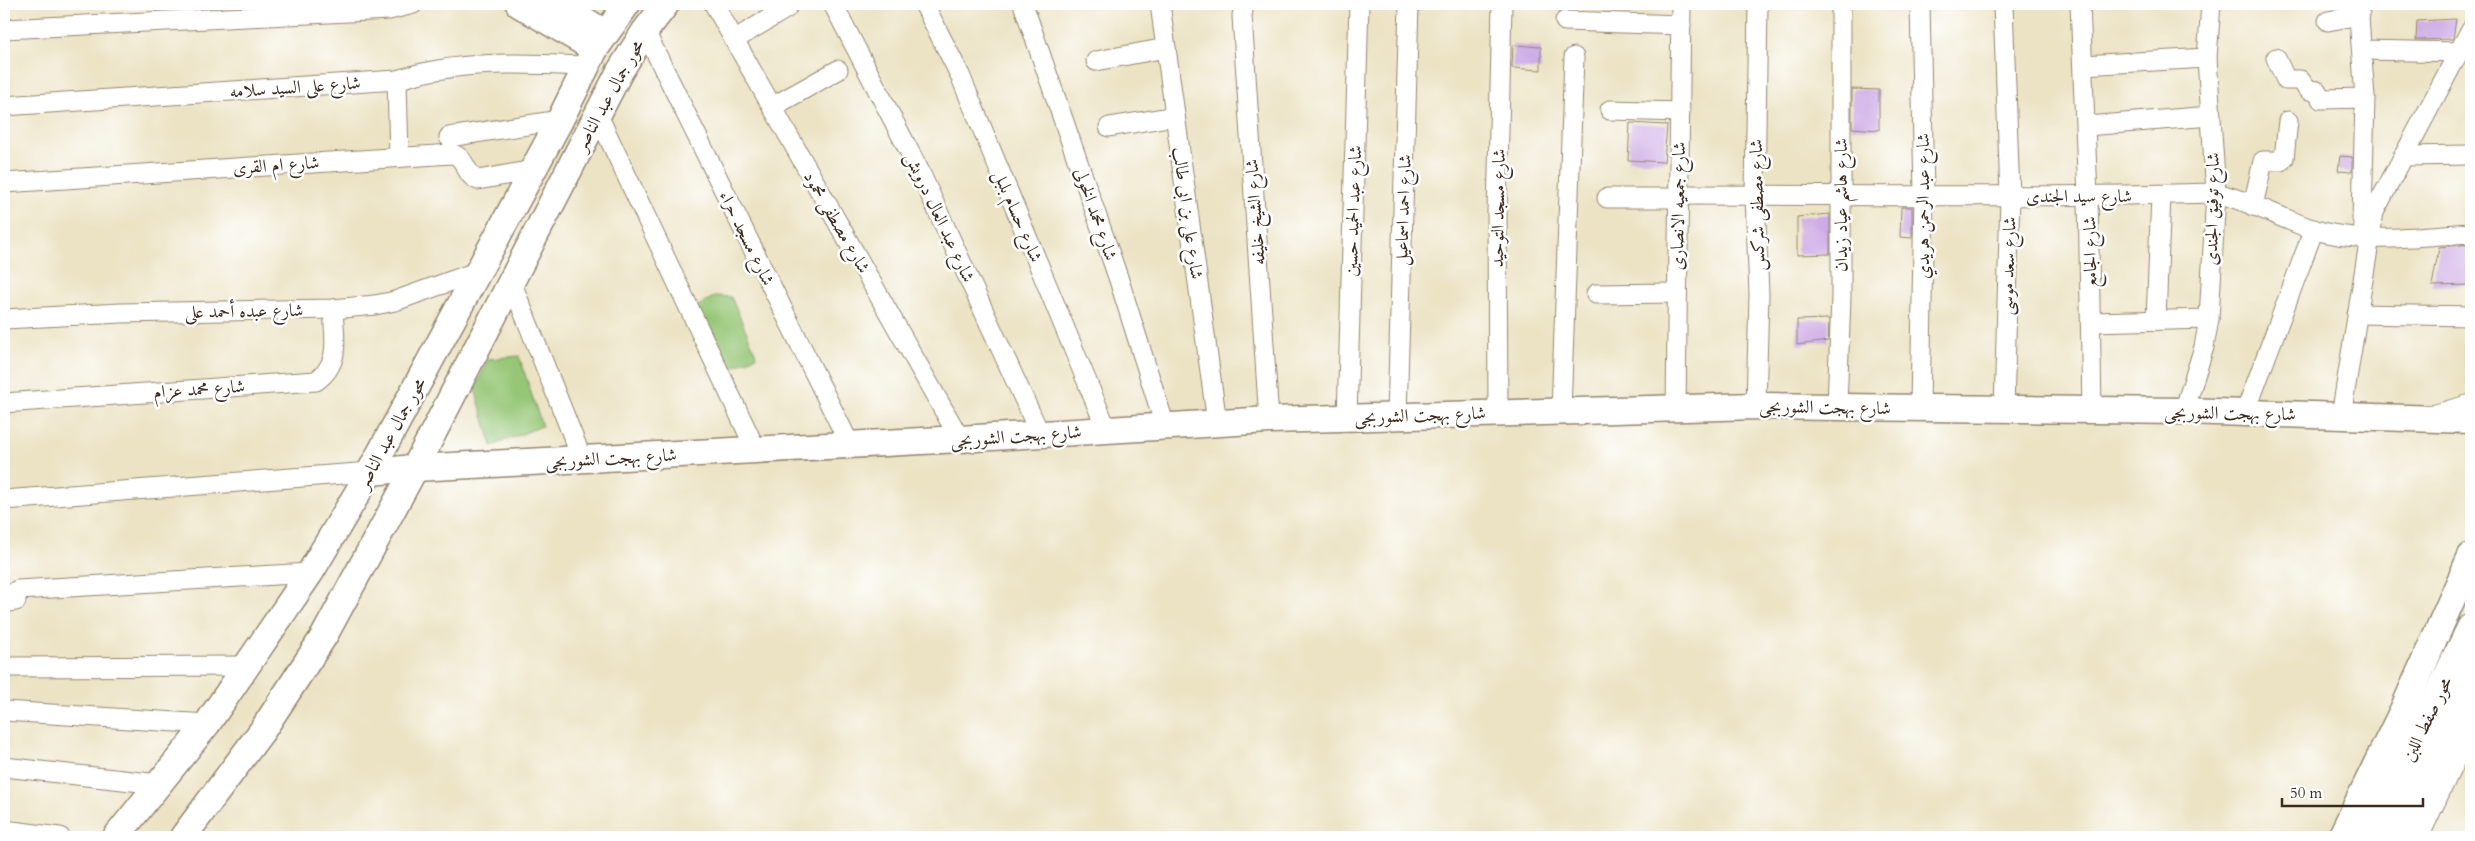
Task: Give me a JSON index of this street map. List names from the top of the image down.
{
  "streets": {
    "main road": ["محور صفط اللبن"],
    "street": [
      "شارع على السيد سلامه",
      "محور جمال عبد الناصر",
      "شارع ام القرى",
      "شارع سيد الجندى",
      "شارع مصطفى شركس",
      "شارع هاشم عياد زيدان",
      "شارع جمعيه الانصارى",
      "شارع عبد الرحمن هريدي",
      "شارع مسجد التوحيد",
      "شارع توفيق الجندى",
      "شارع احمد اسماعيل",
      "شارع عبد الحميد حسين",
      "شارع الشيخ خليفه",
      "شارع على بن ابى طالب",
      "شارع محمد الخولى",
      "شارع حسام بلبل",
      "شارع عبد العال درويش",
      "شارع مصطفى محمود",
      "شارع مسجد حراء",
      "شارع الجامع",
      "شارع سعد موسى",
      "شارع عبده أحمد على",
      "شارع محمد عزام",
      "شارع بهجت الشوربجى"
    ]
  },
  "crossings": [
    ["شارع على السيد سلامه", "محور جمال عبد الناصر"],
    ["محور جمال عبد الناصر", "شارع ام القرى"],
    ["محور جمال عبد الناصر", "شارع مسجد حراء"],
    ["محور جمال عبد الناصر", "شارع عبده أحمد على"],
    ["محور جمال عبد الناصر", "شارع بهجت الشوربجى"],
    ["شارع سيد الجندى", "شارع مصطفى شركس"],
    ["شارع سيد الجندى", "شارع هاشم عياد زيدان"],
    ["شارع سيد الجندى", "شارع جمعيه الانصارى"],
    ["شارع سيد الجندى", "شارع عبد الرحمن هريدي"],
    ["شارع سيد الجندى", "شارع توفيق الجندى"],
    ["شارع سيد الجندى", "شارع الجامع"],
    ["شارع سيد الجندى", "شارع سعد موسى"],
    ["شارع مصطفى شركس", "شارع بهجت الشوربجى"],
    ["شارع هاشم عياد زيدان", "شارع بهجت الشوربجى"],
    ["شارع جمعيه الانصارى", "شارع بهجت الشوربجى"],
    ["شارع عبد الرحمن هريدي", "شارع بهجت الشوربجى"],
    ["شارع مسجد التوحيد", "شارع بهجت الشوربجى"],
    ["شارع توفيق الجندى", "شارع بهجت الشوربجى"],
    ["شارع احمد اسماعيل", "شارع بهجت الشوربجى"],
    ["شارع عبد الحميد حسين", "شارع بهجت الشوربجى"],
    ["شارع الشيخ خليفه", "شارع بهجت الشوربجى"],
    ["شارع على بن ابى طالب", "شارع بهجت الشوربجى"],
    ["شارع محمد الخولى", "شارع بهجت الشوربجى"],
    ["شارع حسام بلبل", "شارع بهجت الشوربجى"],
    ["شارع عبد العال درويش", "شارع بهجت الشوربجى"],
    ["شارع مصطفى محمود", "شارع بهجت الشوربجى"],
    ["شارع مسجد حراء", "شارع بهجت الشوربجى"],
    ["شارع الجامع", "شارع بهجت الشوربجى"],
    ["شارع سعد موسى", "شارع بهجت الشوربجى"],
    ["شارع عبده أحمد على", "شارع محمد عزام"]
  ],
  "scale_bar": "50 m"
}
